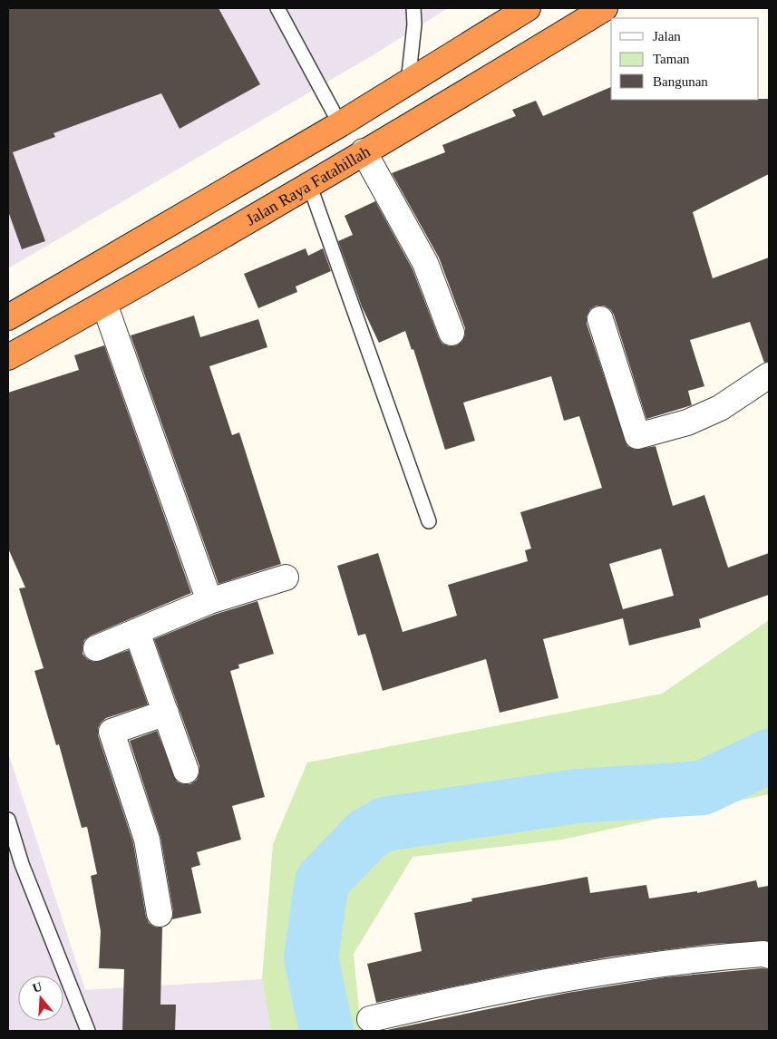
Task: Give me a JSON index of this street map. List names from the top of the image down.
{
  "streets": {
    "highway": ["Jalan Raya Fatahillah"]
  },
  "legend": ["Jalan", "Taman", "Bangunan"],
  "north": "top"
}
